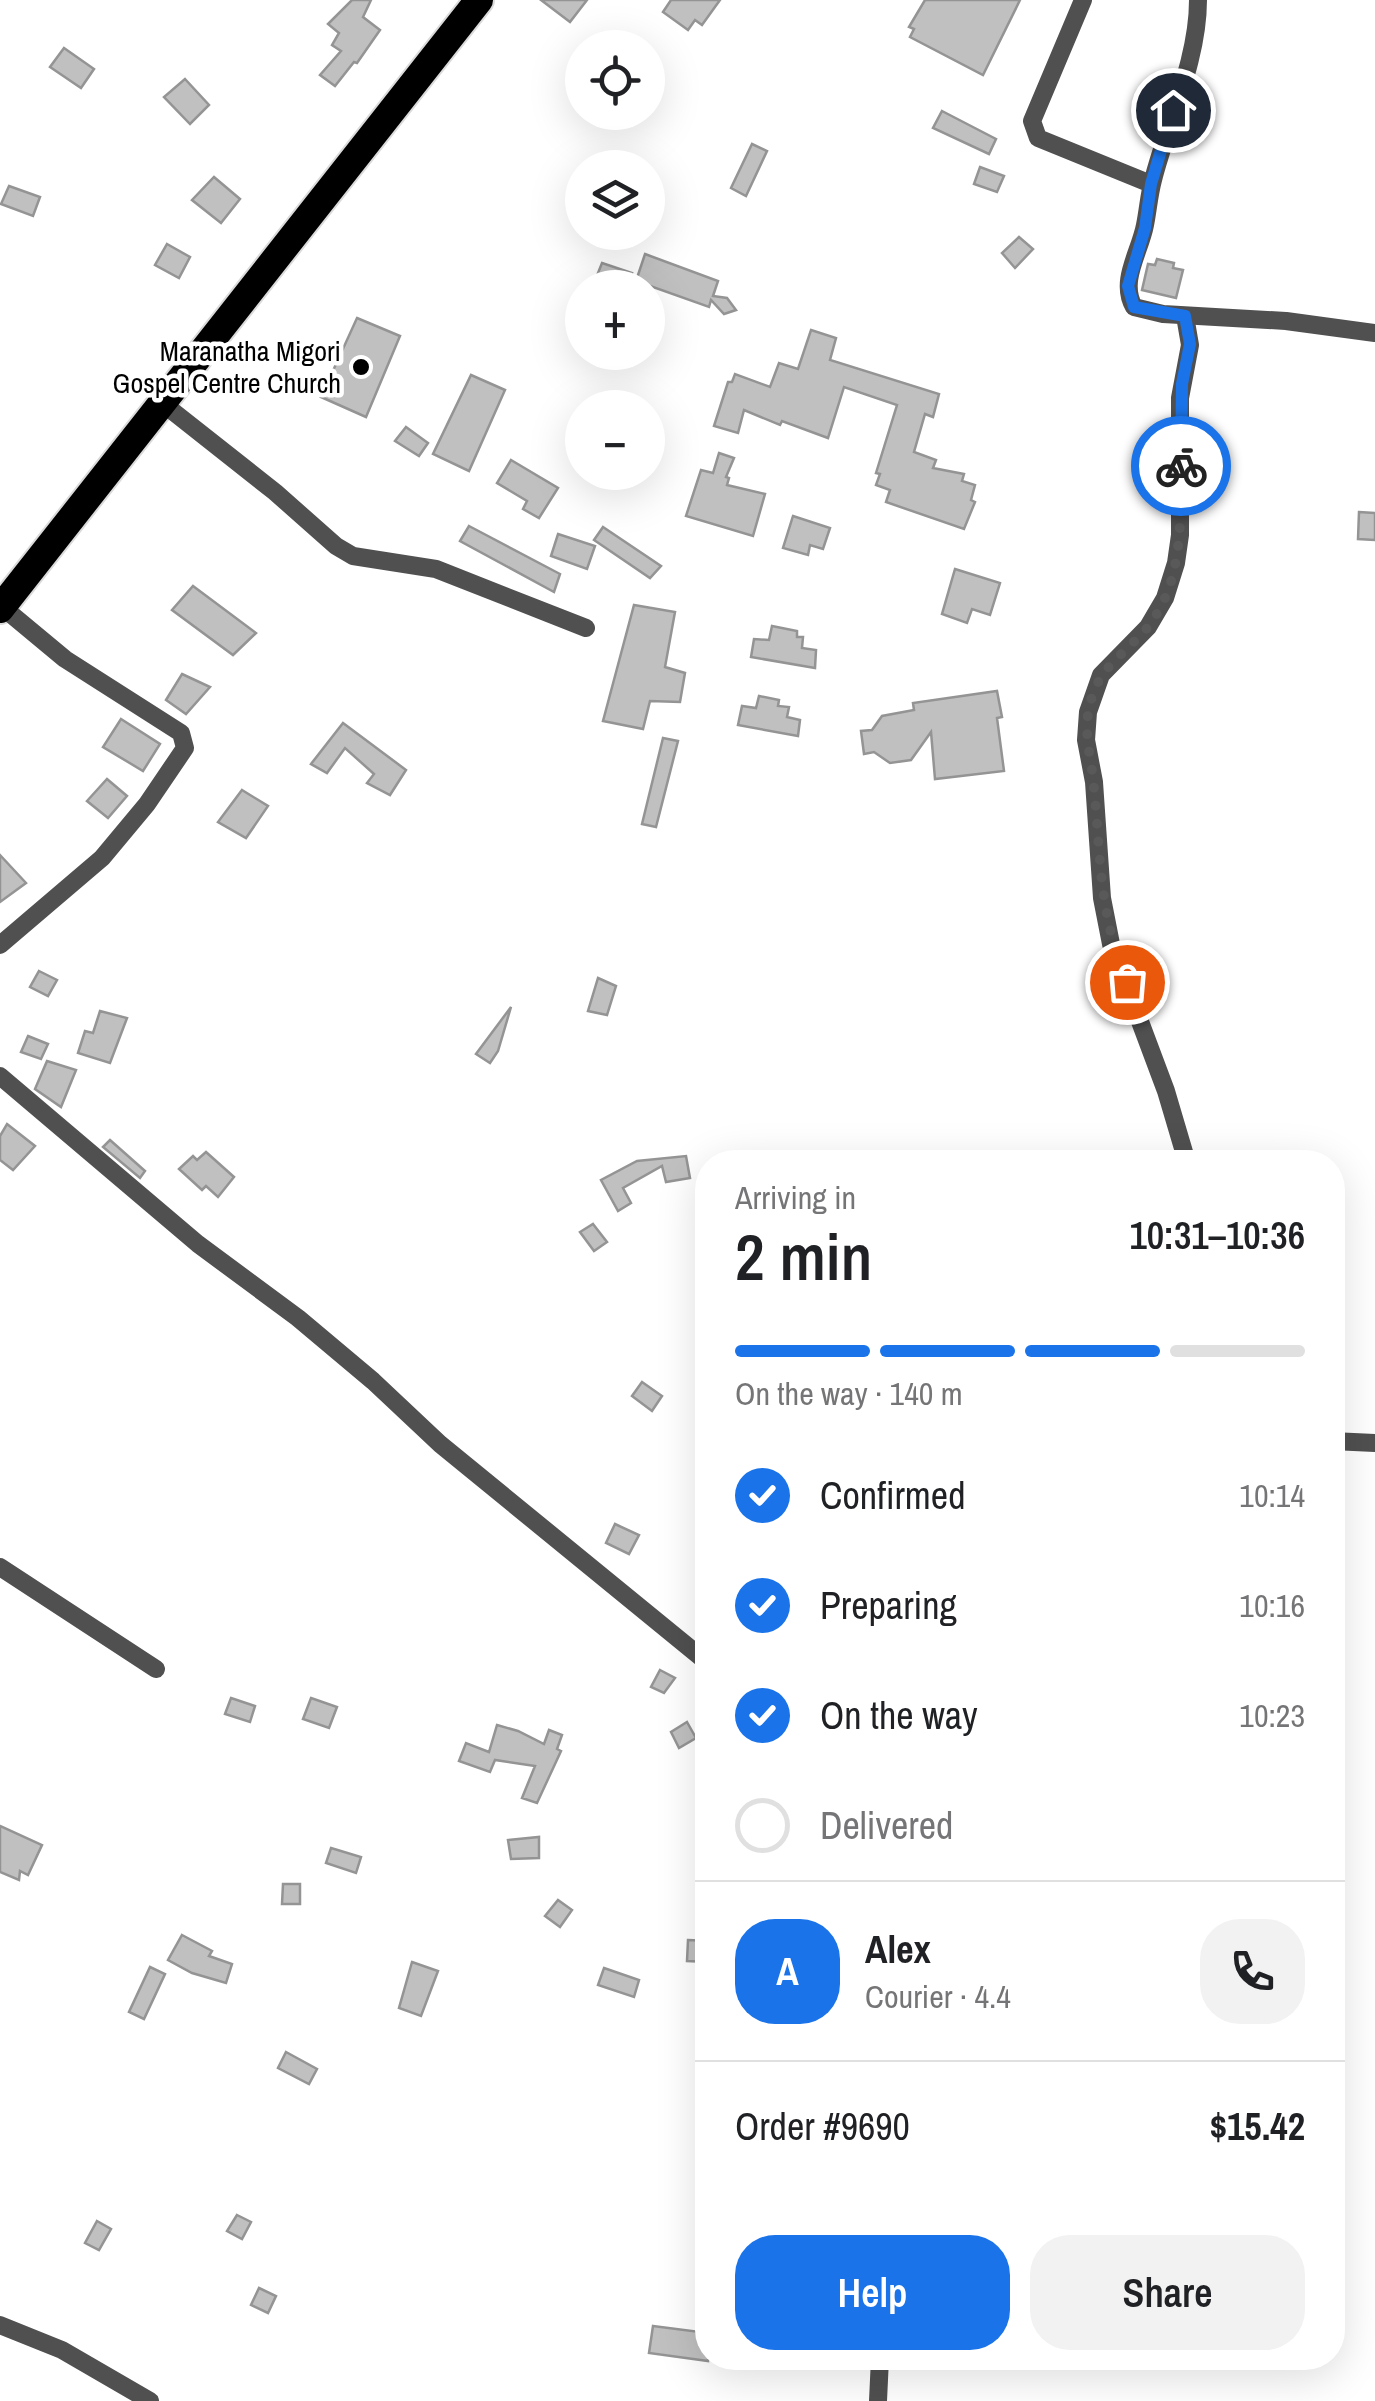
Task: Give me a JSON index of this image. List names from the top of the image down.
{
  "places": ["Maranatha Migori Gospel Centre Church"],
  "page": {
    "map_buttons": ["+", "−"],
    "heading": ["2 min", "Arriving in", "10:31–10:36"],
    "panel": [
      "Alex",
      "Courier · 4.4",
      "Order #9690",
      "$15.42"
    ],
    "bar": "On the way · 140 m",
    "list": [
      ["Confirmed", "10:14"],
      ["Preparing", "10:16"],
      ["On the way", "10:23"],
      "Delivered"
    ],
    "round": "A",
    "buttons": ["Help", "Share"]
  }
}
